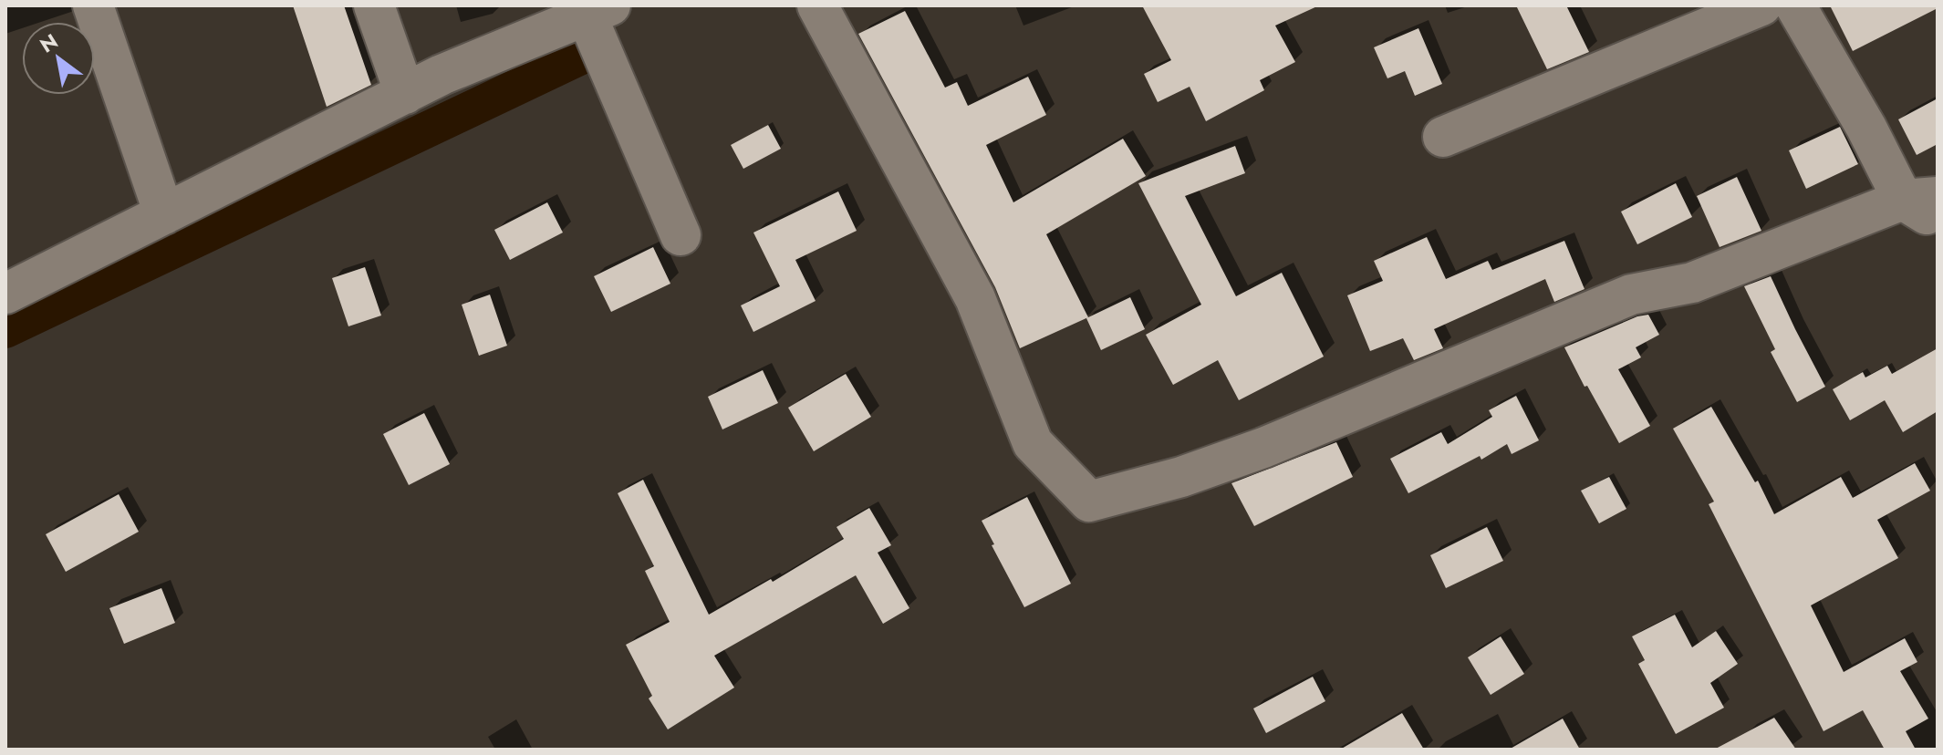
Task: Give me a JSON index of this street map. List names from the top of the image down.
{
  "north": "top left"
}
